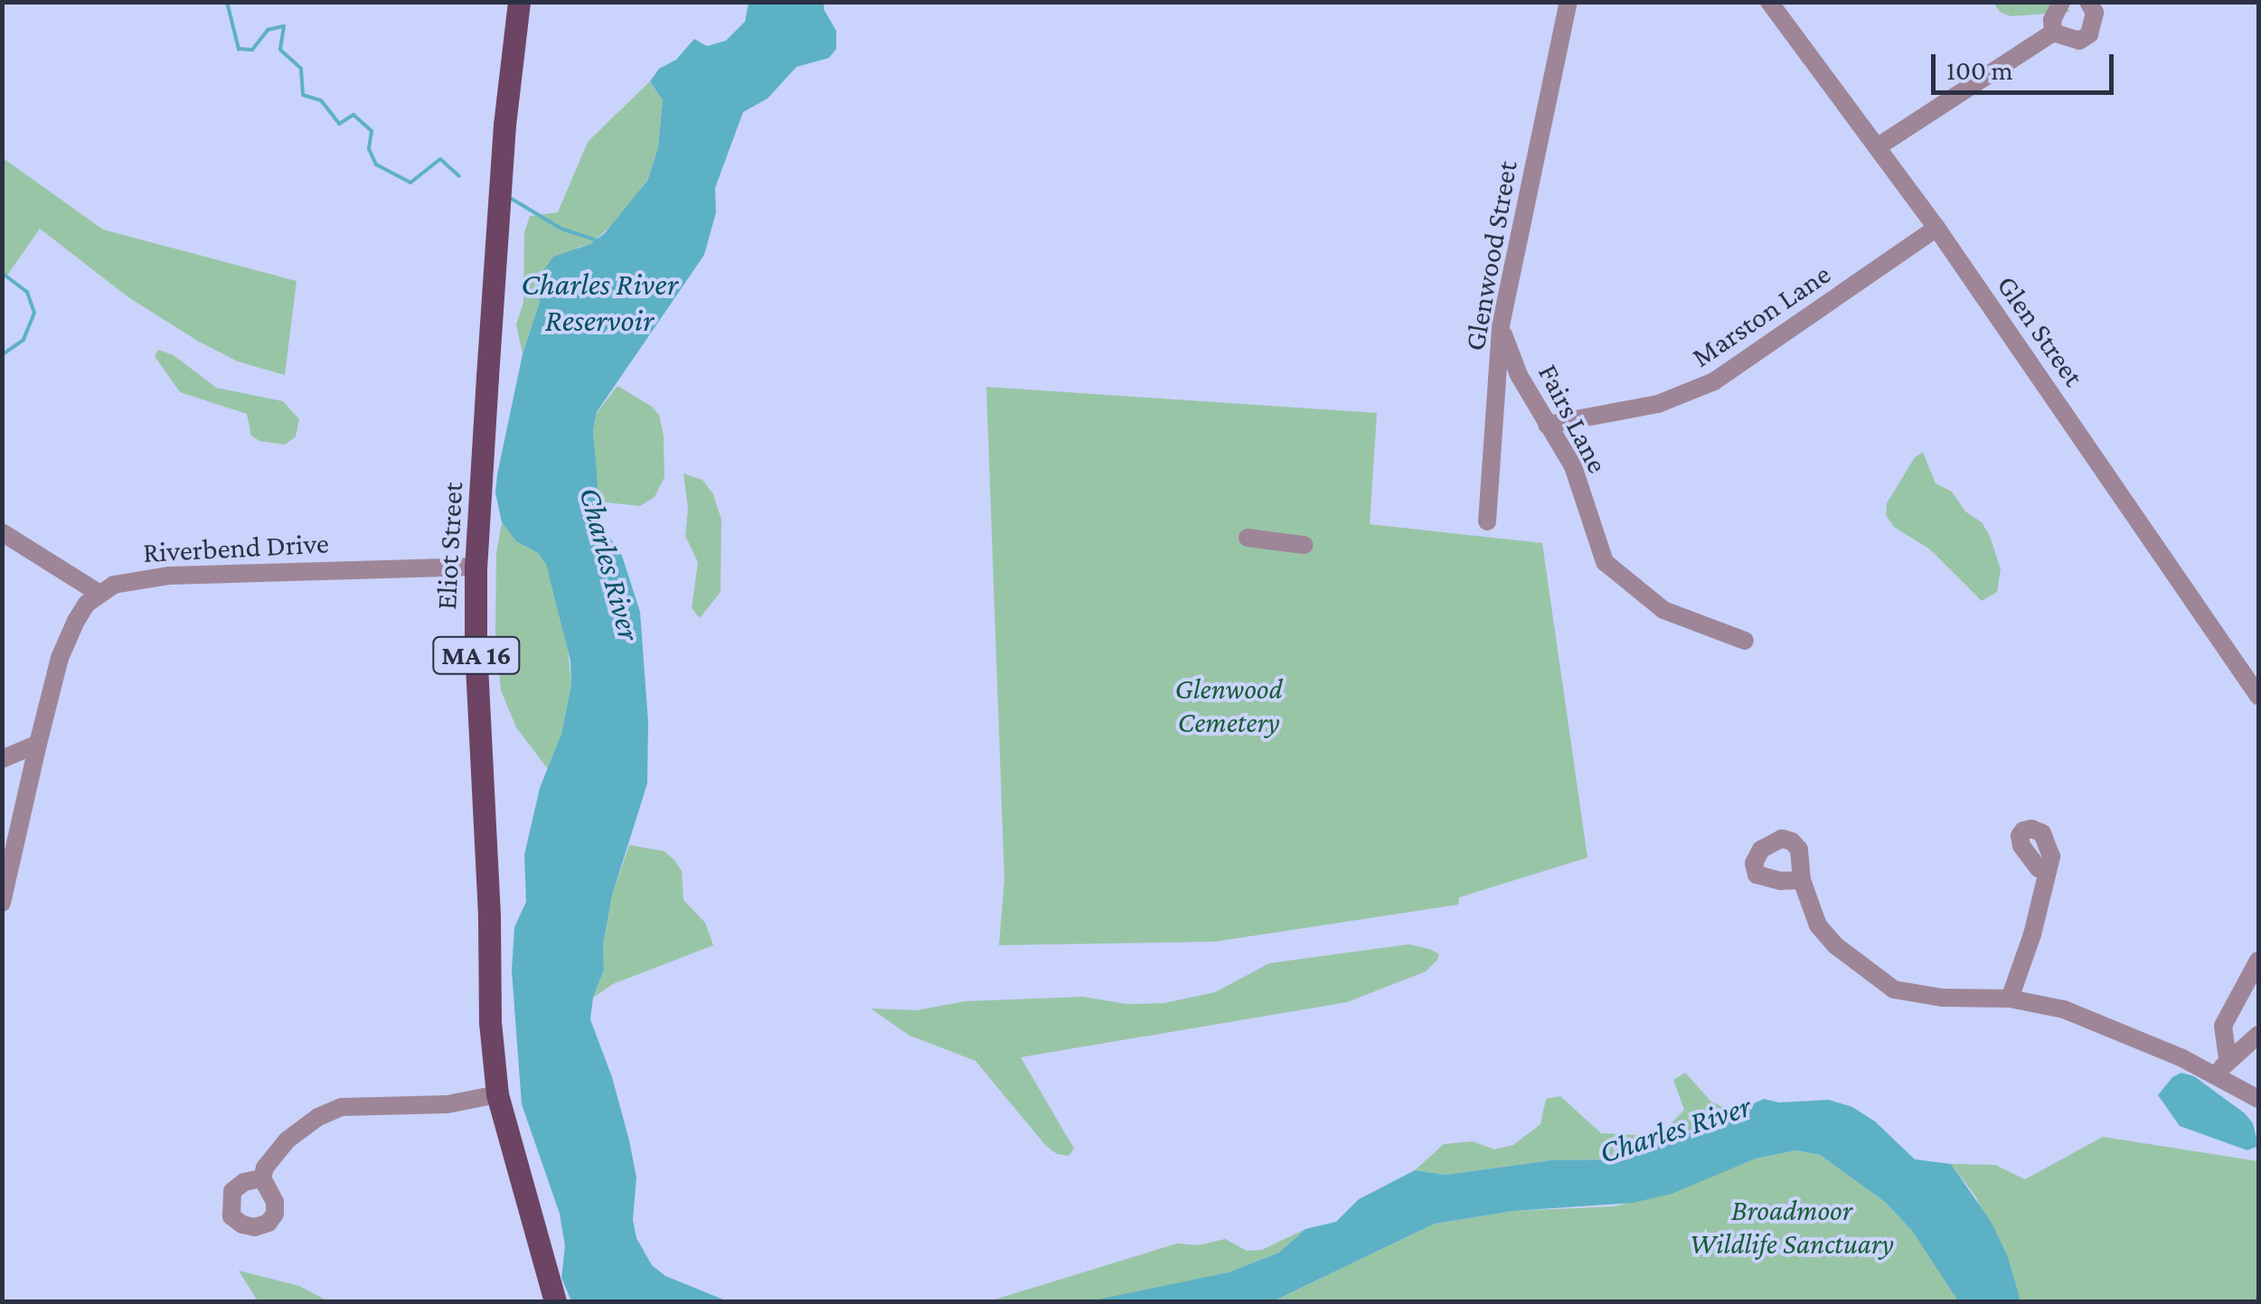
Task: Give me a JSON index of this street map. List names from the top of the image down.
{
  "streets": {
    "main road": ["Eliot Street", "MA 16"],
    "street": [
      "Glenwood Street",
      "Marston Lane",
      "Glen Street",
      "Fairs Lane",
      "Riverbend Drive"
    ]
  },
  "crossings": [
    ["Glenwood Street", "Fairs Lane"],
    ["Marston Lane", "Glen Street"],
    ["Marston Lane", "Fairs Lane"],
    ["Eliot Street", "Riverbend Drive"]
  ],
  "water": ["Charles River Reservoir", "Charles River"],
  "parks": ["Glenwood Cemetery", "Broadmoor Wildlife Sanctuary"],
  "scale_bar": "100 m"
}
